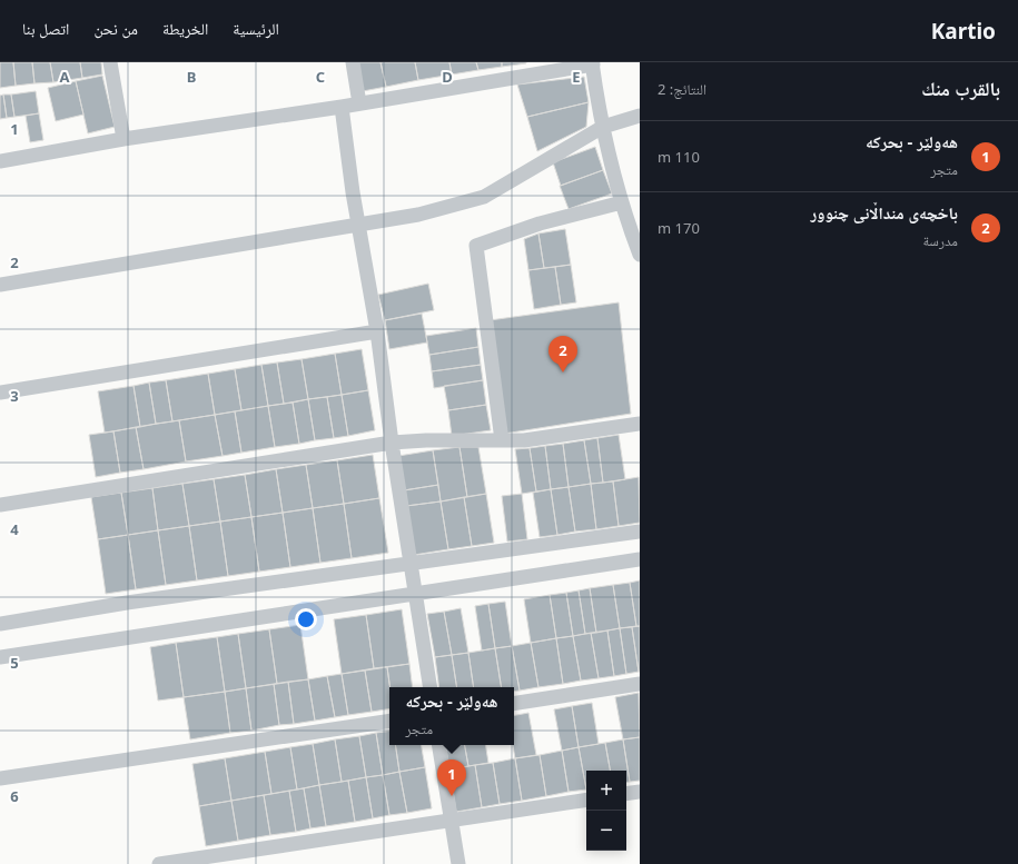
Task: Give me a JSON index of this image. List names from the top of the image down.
{
  "page": {
    "header": "Kartio",
    "nav": [
      "الرئيسية",
      "الخريطة",
      "من نحن",
      "اتصل بنا"
    ],
    "heading": ["بالقرب منك", "النتائج: 2"],
    "list": [
      {
        "mark": "1",
        "name": "هەولێر - بحرکە",
        "note": "متجر",
        "value": "110 m"
      },
      {
        "mark": "2",
        "name": "باخچەی منداڵانی چنوور",
        "note": "مدرسة",
        "value": "170 m"
      }
    ],
    "pins": ["2", "1"],
    "popup": ["هەولێر - بحرکە", "متجر"],
    "map_buttons": ["+", "−"]
  },
  "grid": {
    "columns": [
      "A",
      "B",
      "C",
      "D",
      "E"
    ],
    "rows": [
      "1",
      "2",
      "3",
      "4",
      "5",
      "6"
    ]
  }
}
